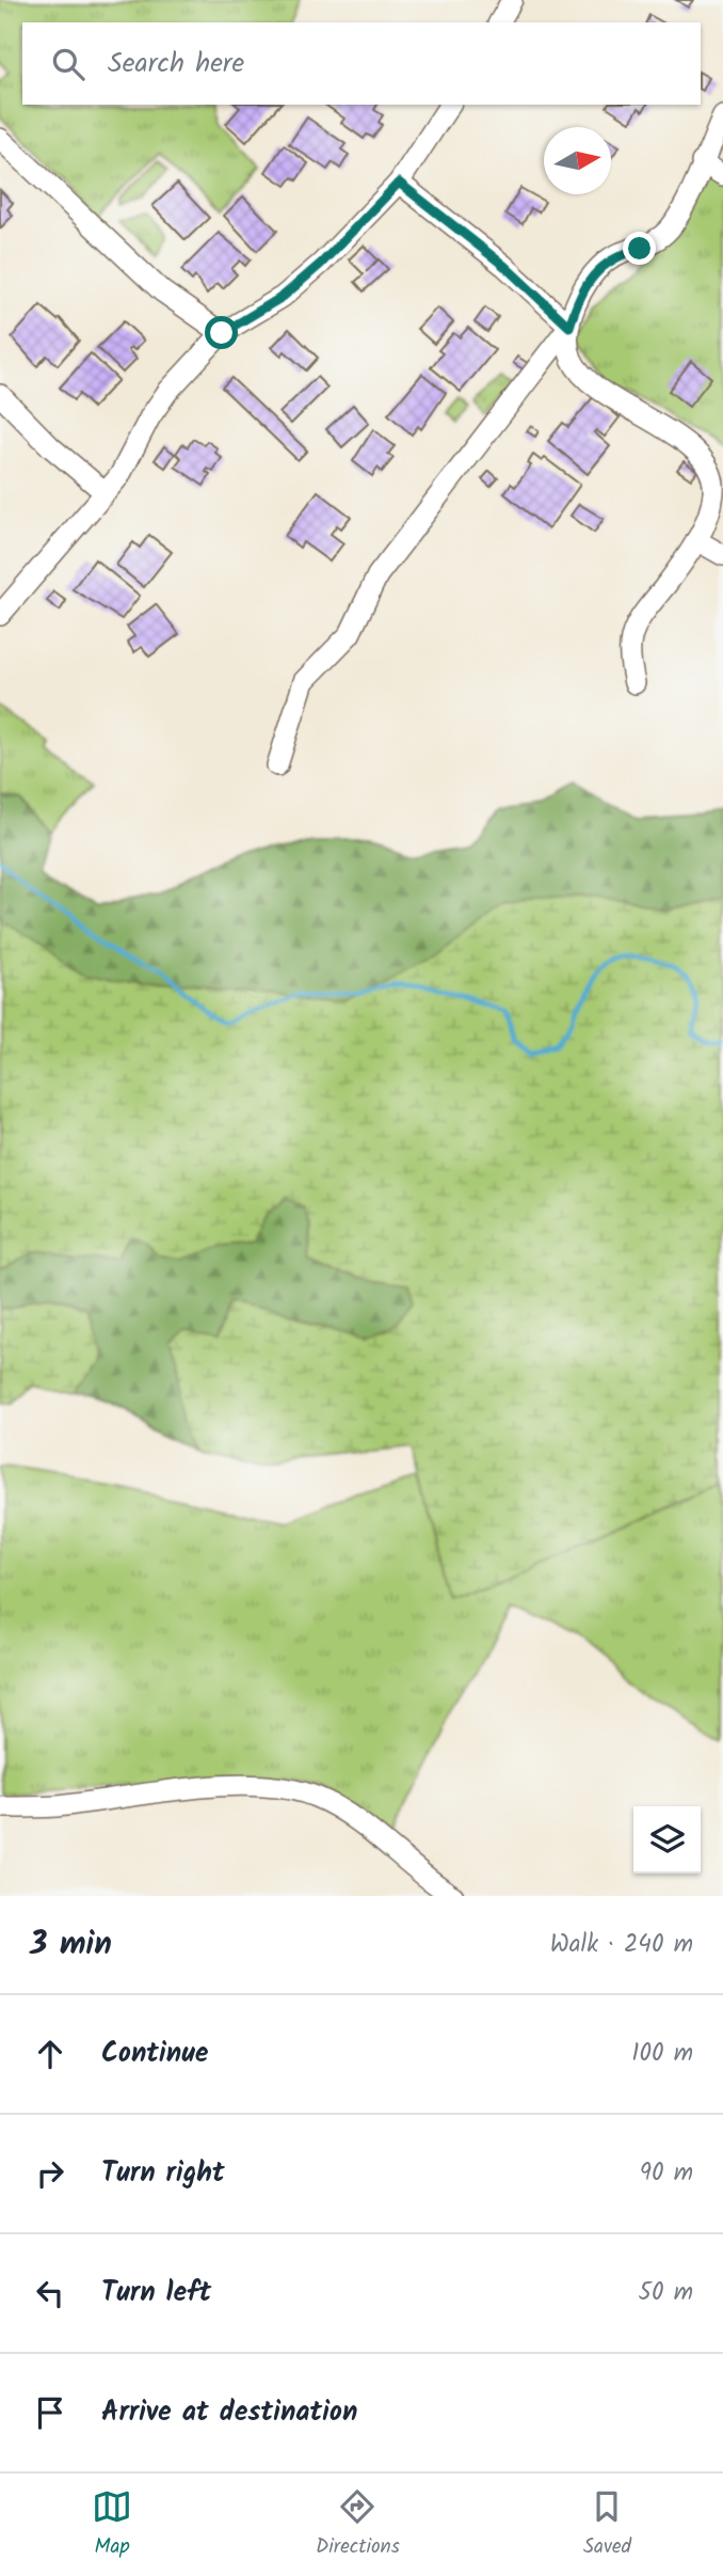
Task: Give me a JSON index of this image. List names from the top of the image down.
{
  "north": "right",
  "page": {
    "search": "Search here",
    "heading": ["3 min", "Walk · 240 m"],
    "list": [
      ["Continue", "100 m"],
      ["Turn right", "90 m"],
      ["Turn left", "50 m"],
      "Arrive at destination"
    ],
    "nav": ["Map", "Directions", "Saved"]
  }
}
